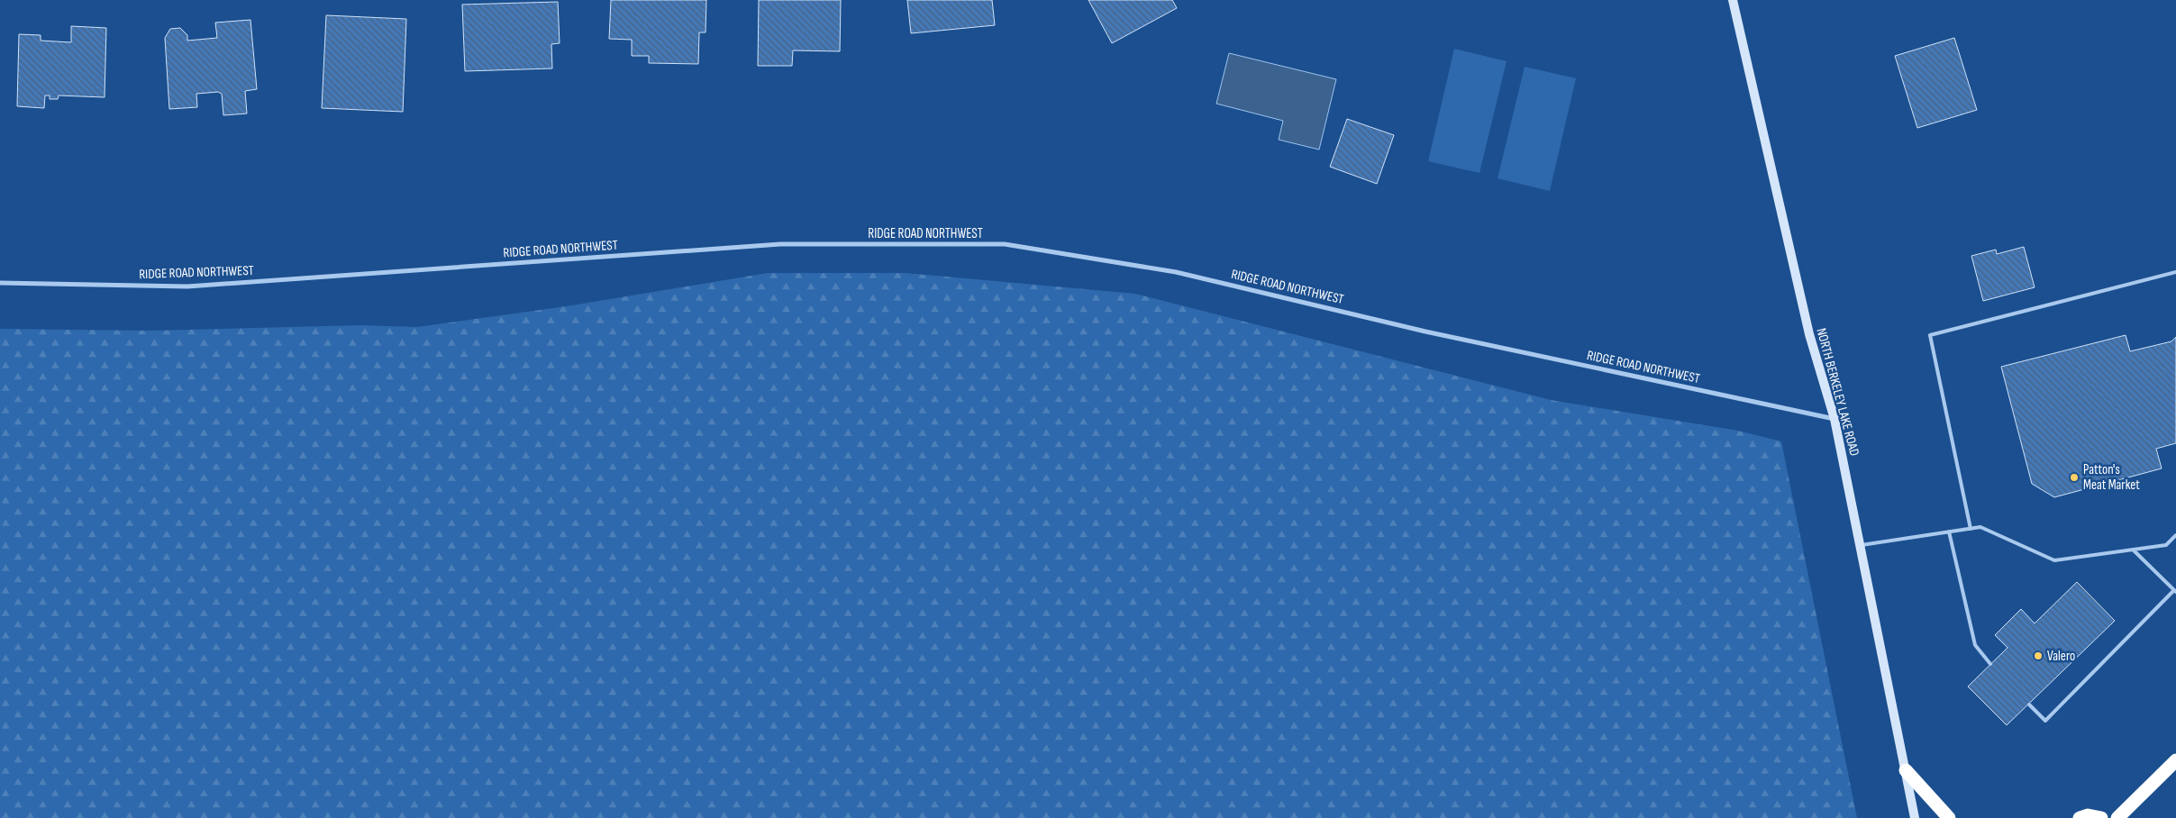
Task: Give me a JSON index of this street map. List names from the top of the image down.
{
  "streets": {
    "street": ["RIDGE ROAD NORTHWEST", "NORTH BERKELEY LAKE ROAD"]
  },
  "crossings": [
    ["RIDGE ROAD NORTHWEST", "NORTH BERKELEY LAKE ROAD"]
  ],
  "places": ["Patton's Meat Market", "Valero"]
}
